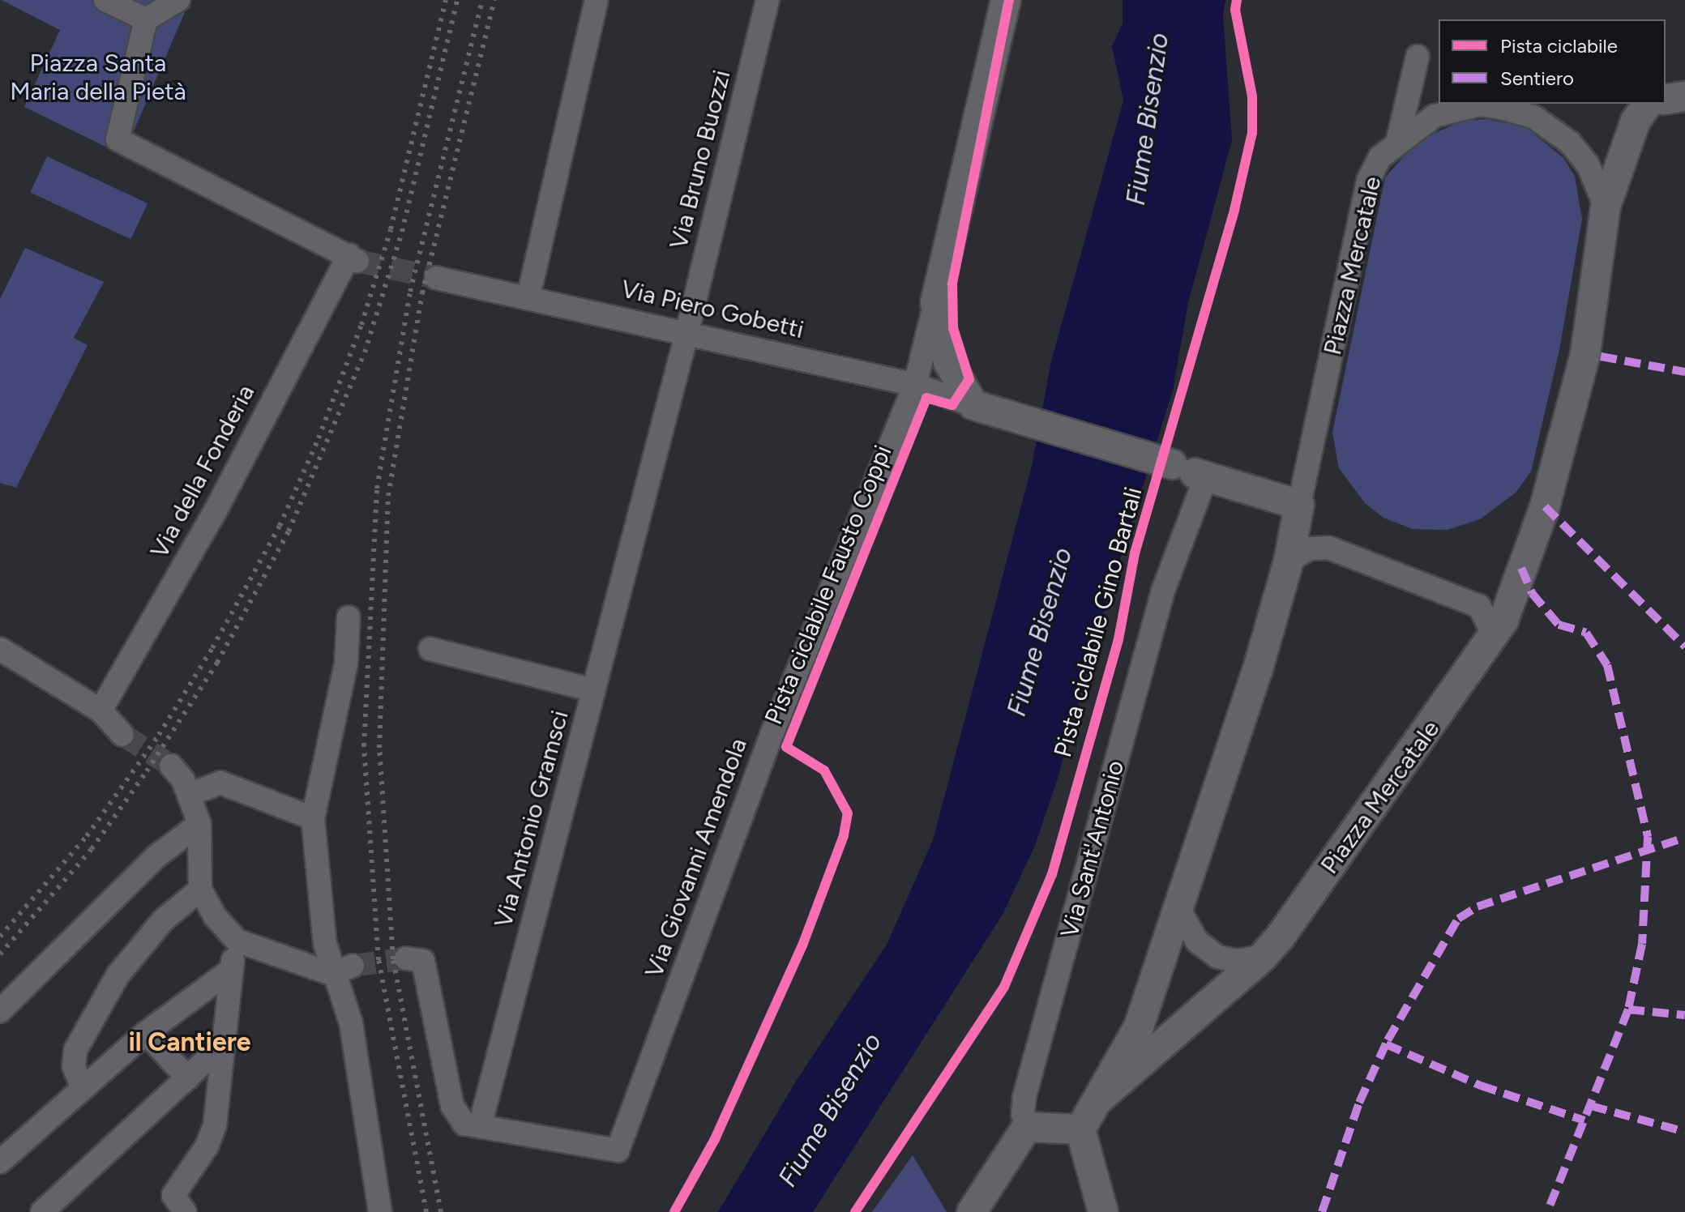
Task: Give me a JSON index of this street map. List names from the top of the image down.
{
  "streets": {
    "street": [
      "Via Bruno Buozzi",
      "Piazza Mercatale",
      "Via Piero Gobetti",
      "Via della Fonderia",
      "Via Antonio Gramsci",
      "Via Sant'Antonio",
      "Via Giovanni Amendola"
    ],
    "cycle path": ["Pista ciclabile Fausto Coppi", "Pista ciclabile Gino Bartali"]
  },
  "crossings": [
    ["Via Bruno Buozzi", "Via Piero Gobetti"],
    ["Via Bruno Buozzi", "Via Antonio Gramsci"],
    ["Via Piero Gobetti", "Via Antonio Gramsci"],
    ["Via Piero Gobetti", "Via Giovanni Amendola"],
    ["Via Antonio Gramsci", "Via Giovanni Amendola"]
  ],
  "districts": ["il Cantiere"],
  "water": ["Fiume Bisenzio"],
  "parks": ["Piazza Santa Maria della Pietà"],
  "legend": ["Pista ciclabile", "Sentiero"]
}
